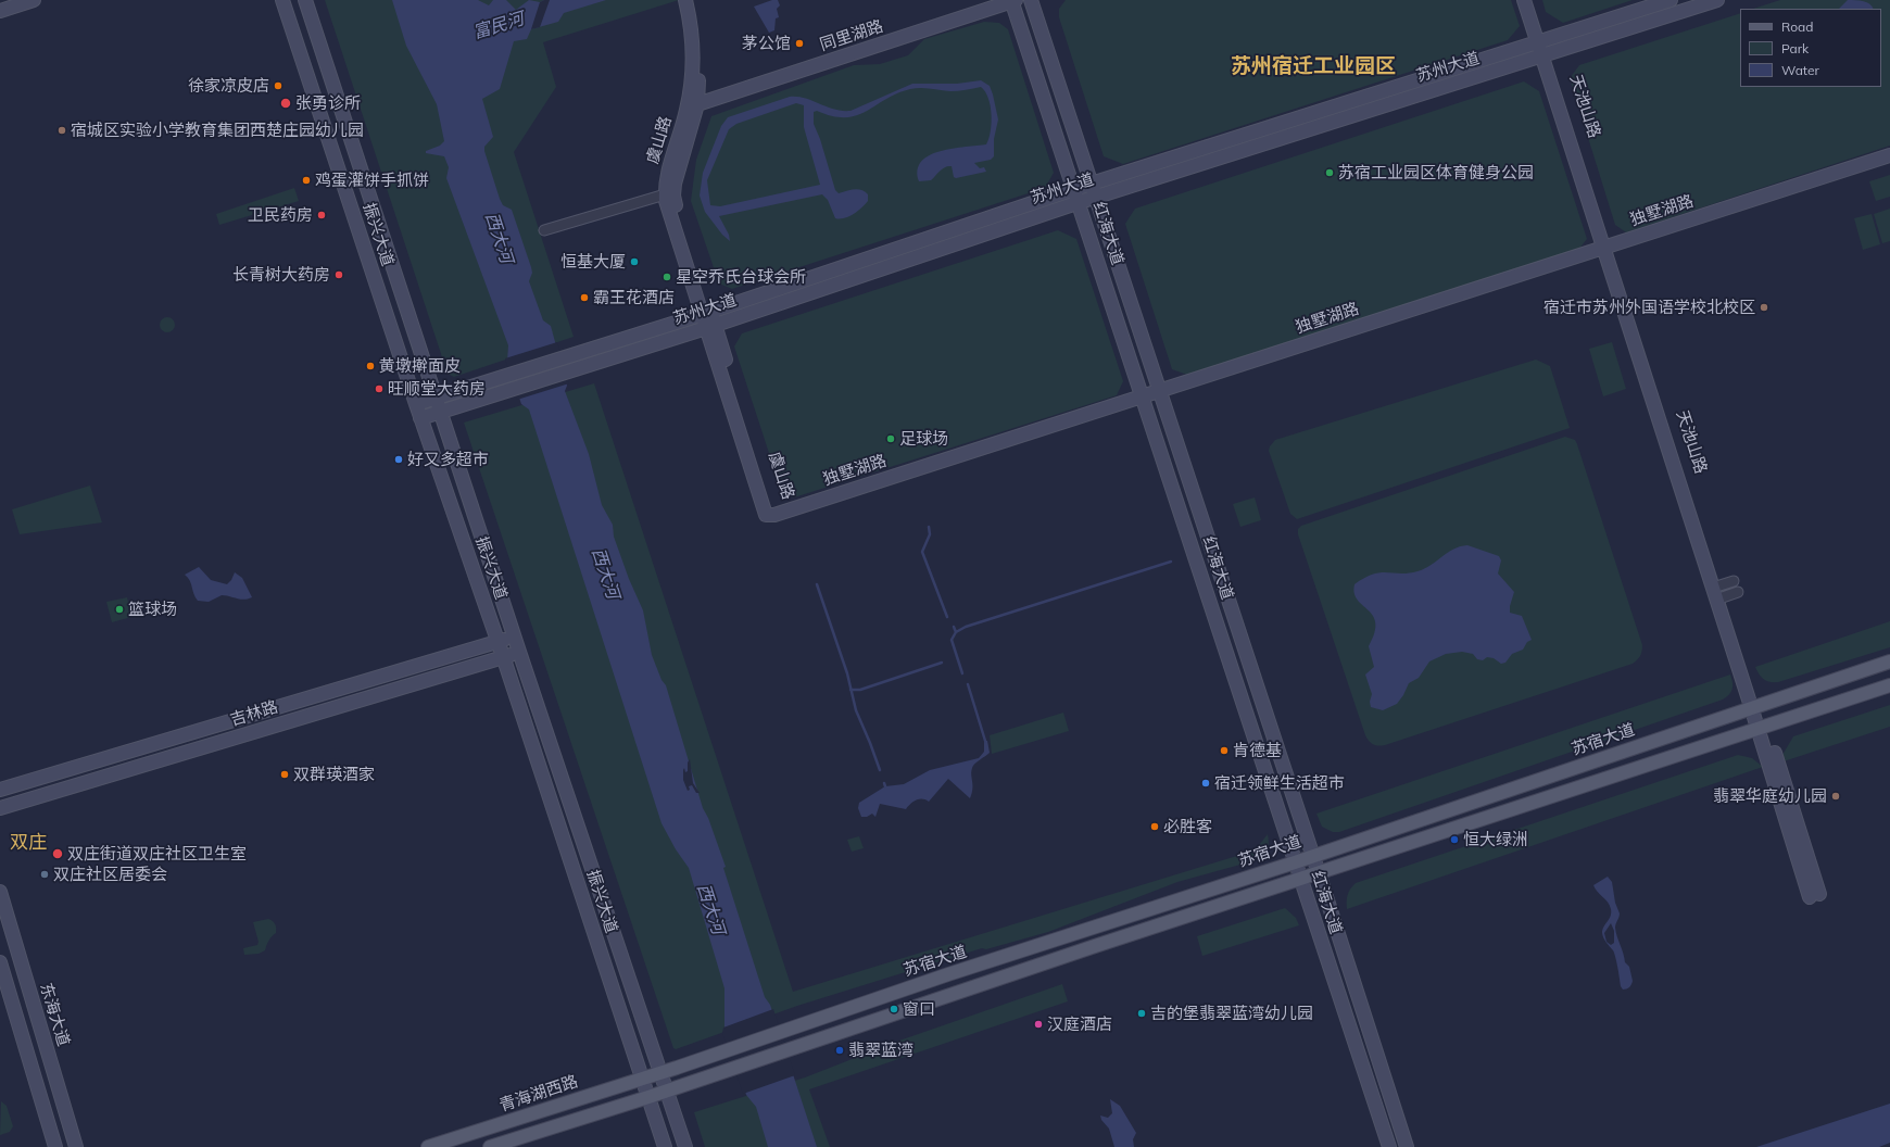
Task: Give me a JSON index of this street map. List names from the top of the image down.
{
  "streets": {
    "main road": ["苏宿大道", "青海湖西路"],
    "street": [
      "同里湖路",
      "苏州大道",
      "天池山路",
      "虞山路",
      "独墅湖路",
      "红海大道",
      "振兴大道",
      "吉林路",
      "东海大道"
    ]
  },
  "crossings": [
    ["同里湖路", "虞山路"],
    ["同里湖路", "红海大道"],
    ["苏州大道", "天池山路"],
    ["苏州大道", "虞山路"],
    ["苏州大道", "红海大道"],
    ["苏州大道", "振兴大道"],
    ["天池山路", "独墅湖路"],
    ["天池山路", "苏宿大道"],
    ["虞山路", "独墅湖路"],
    ["独墅湖路", "红海大道"],
    ["红海大道", "苏宿大道"],
    ["振兴大道", "吉林路"],
    ["振兴大道", "苏宿大道"],
    ["振兴大道", "青海湖西路"],
    ["苏宿大道", "青海湖西路"]
  ],
  "districts": ["苏州宿迁工业园区", "双庄"],
  "water": ["富民河", "西大河"],
  "places": [
    "茅公馆",
    "徐家凉皮店",
    "张勇诊所",
    "宿城区实验小学教育集团西楚庄园幼儿园",
    "苏宿工业园区体育健身公园",
    "鸡蛋灌饼手抓饼",
    "卫民药房",
    "恒基大厦",
    "长青树大药房",
    "星空乔氏台球会所",
    "霸王花酒店",
    "宿迁市苏州外国语学校北校区",
    "黄墩擀面皮",
    "旺顺堂大药房",
    "足球场",
    "好又多超市",
    "篮球场",
    "肯德基",
    "双群瑛酒家",
    "宿迁领鲜生活超市",
    "翡翠华庭幼儿园",
    "必胜客",
    "恒大绿洲",
    "双庄街道双庄社区卫生室",
    "双庄社区居委会",
    "窗口",
    "吉的堡翡翠蓝湾幼儿园",
    "汉庭酒店",
    "翡翠蓝湾"
  ],
  "legend": ["Road", "Park", "Water"]
}
